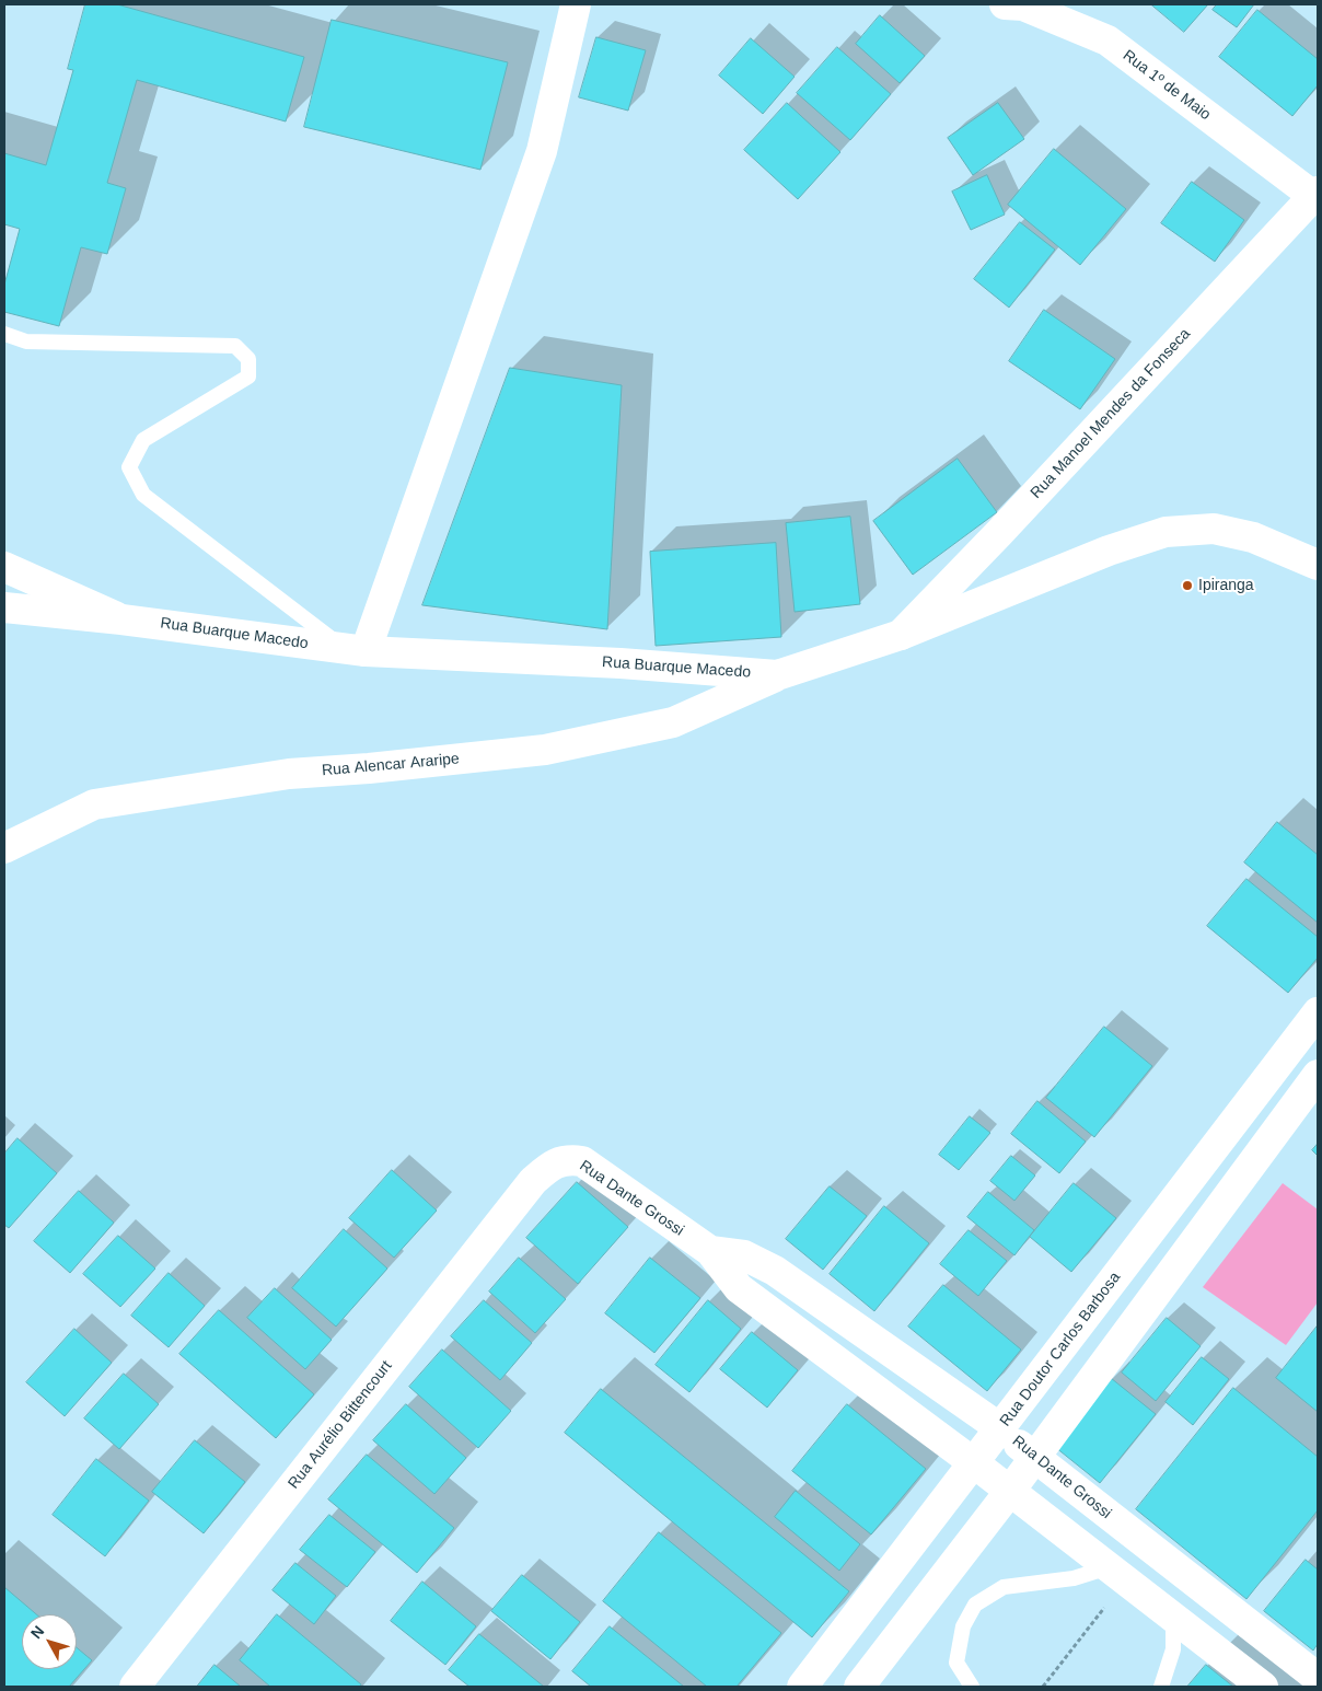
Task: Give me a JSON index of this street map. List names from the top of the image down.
{
  "streets": {
    "street": [
      "Rua 1º de Maio",
      "Rua Manoel Mendes da Fonseca",
      "Rua Buarque Macedo",
      "Rua Alencar Araripe",
      "Rua Dante Grossi",
      "Rua Doutor Carlos Barbosa",
      "Rua Aurélio Bittencourt"
    ]
  },
  "crossings": [
    ["Rua 1º de Maio", "Rua Manoel Mendes da Fonseca"],
    ["Rua Manoel Mendes da Fonseca", "Rua Buarque Macedo"],
    ["Rua Buarque Macedo", "Rua Alencar Araripe"],
    ["Rua Dante Grossi", "Rua Doutor Carlos Barbosa"],
    ["Rua Dante Grossi", "Rua Aurélio Bittencourt"]
  ],
  "places": ["Ipiranga"],
  "north": "top left"
}
